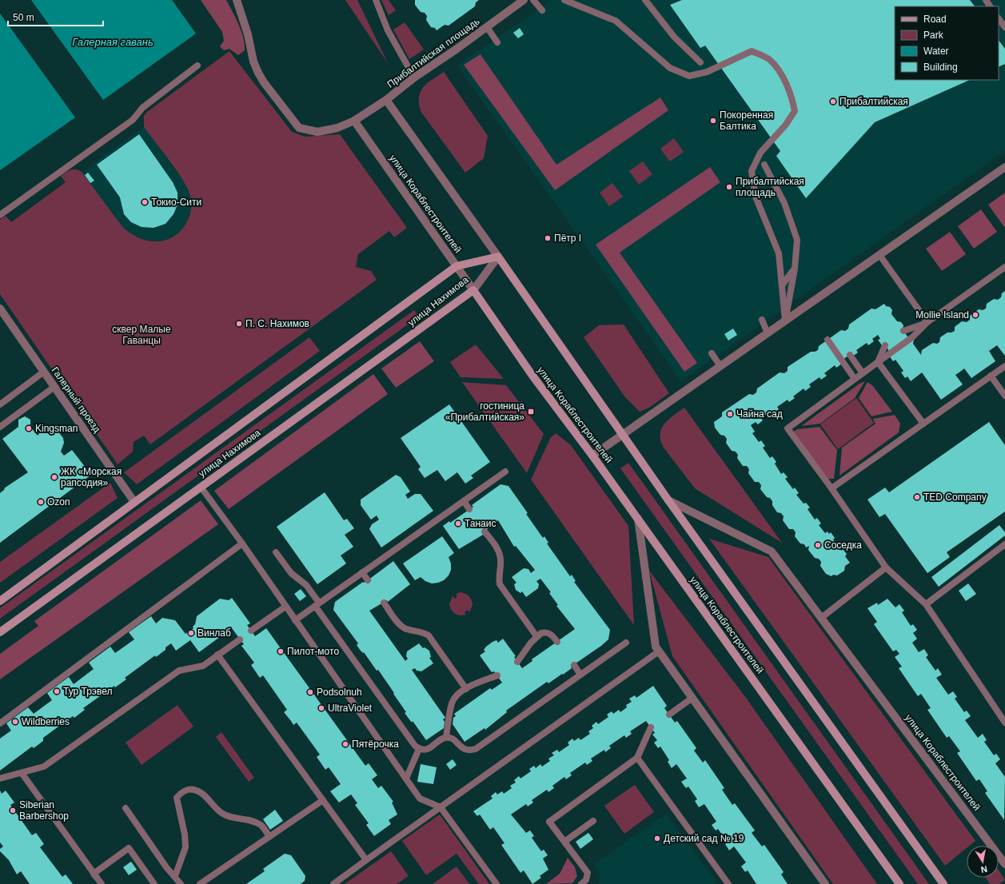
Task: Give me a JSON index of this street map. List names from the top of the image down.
{
  "streets": {
    "main road": ["улица Кораблестроителей", "улица Нахимова"],
    "street": ["Прибалтийская площадь", "Галерный проезд"]
  },
  "crossings": [
    ["Прибалтийская площадь", "улица Кораблестроителей"],
    ["улица Кораблестроителей", "улица Нахимова"],
    ["улица Нахимова", "Галерный проезд"]
  ],
  "water": ["Галерная гавань"],
  "parks": ["сквер Малые Гаванцы"],
  "places": {
    "other": [
      "Прибалтийская",
      "Покоренная Балтика",
      "Прибалтийская площадь",
      "Токио-Сити",
      "Пётр I",
      "Mollie Island",
      "П. С. Нахимов",
      "Чайна сад",
      "Kingsman",
      "ЖК «Морская рапсодия»",
      "TED Company",
      "Ozon",
      "Танаис",
      "Соседка",
      "Винлаб",
      "Пилот-мото",
      "Тур Трэвел",
      "Podsolnuh",
      "UltraViolet",
      "Wildberries",
      "Пятёрочка",
      "Siberian Barbershop",
      "Детский сад № 19"
    ],
    "transit": ["гостиница «Прибалтийская»"]
  },
  "legend": [
    "Road",
    "Park",
    "Water",
    "Building"
  ],
  "scale_bar": "50 m",
  "north": "bottom"
}
